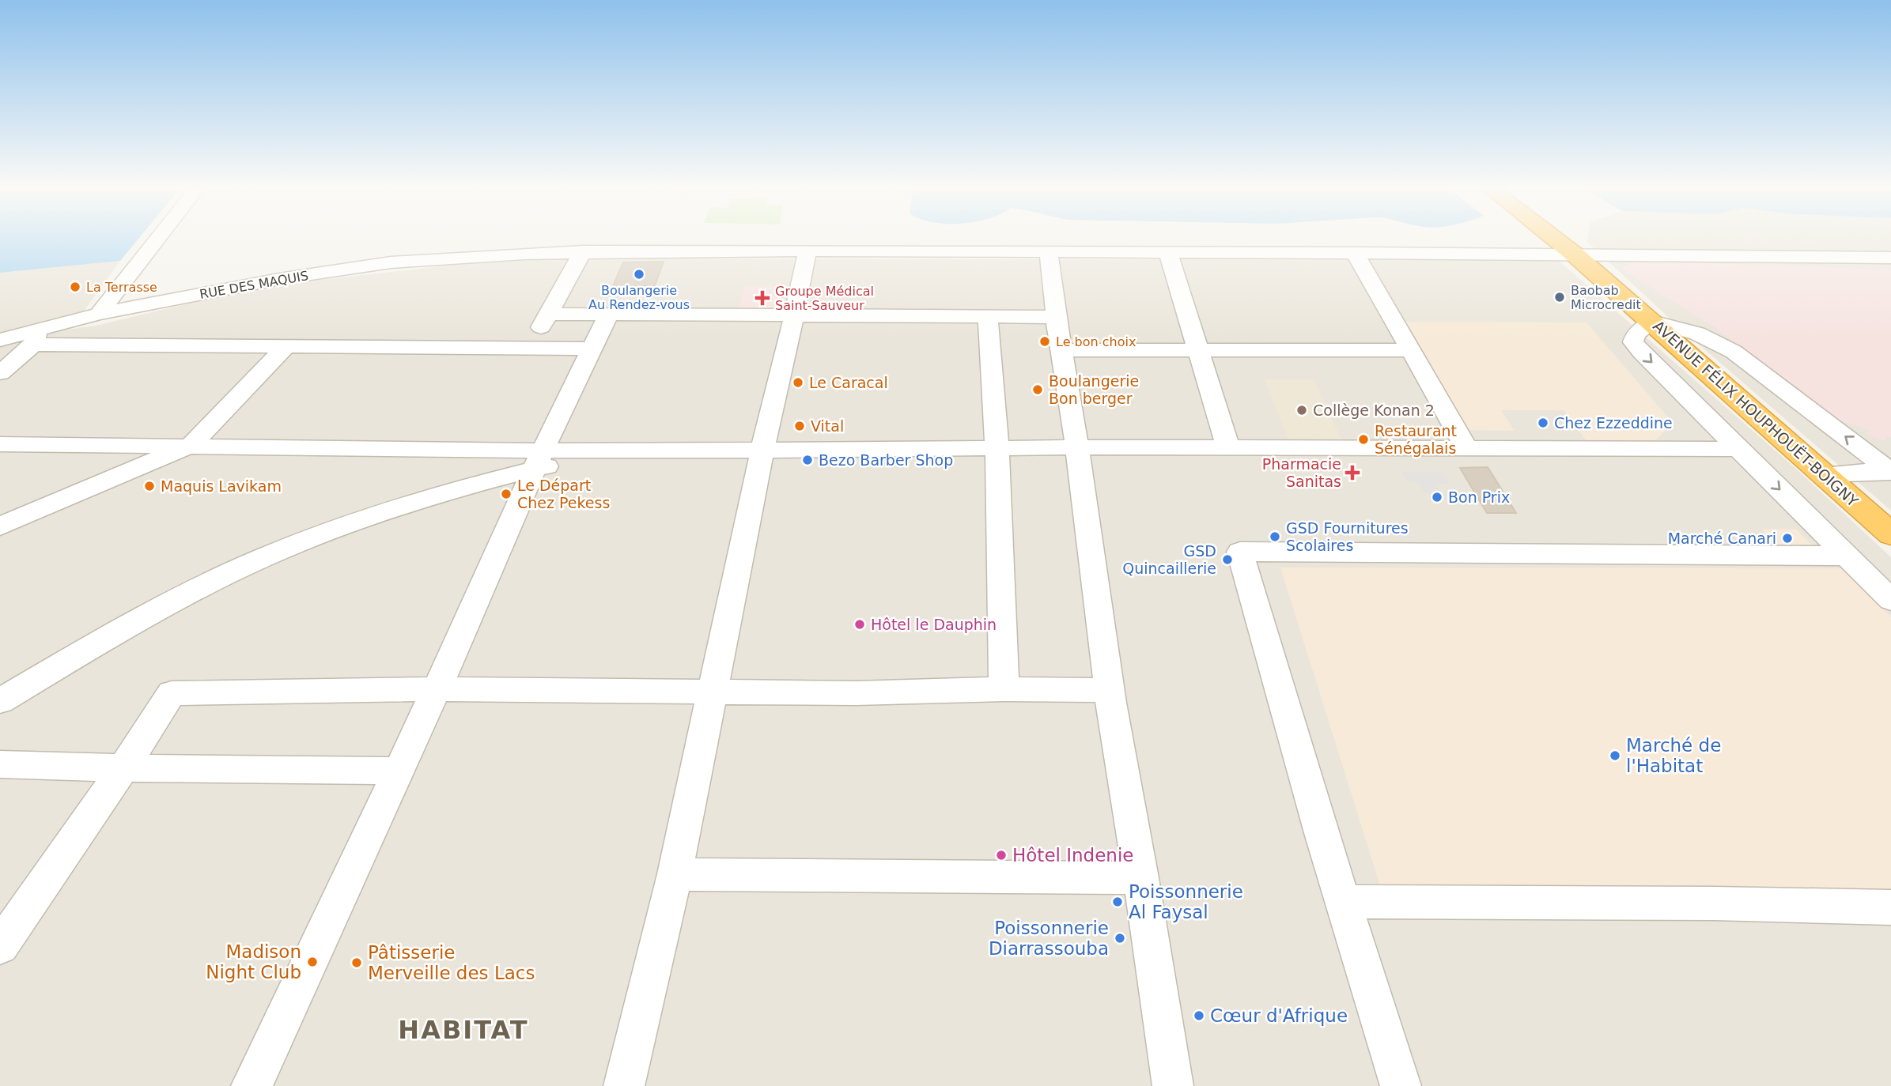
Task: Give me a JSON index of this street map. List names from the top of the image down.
{
  "streets": {
    "highway": ["AVENUE FÉLIX HOUPHOUËT-BOIGNY"],
    "street": ["RUE DES MAQUIS"]
  },
  "crossings": [
    ["RUE DES MAQUIS", "AVENUE FÉLIX HOUPHOUËT-BOIGNY"]
  ],
  "districts": ["HABITAT"],
  "places": {
    "other": [
      "Boulangerie Au Rendez-vous",
      "La Terrasse",
      "Baobab Microcredit",
      "Le bon choix",
      "Le Caracal",
      "Boulangerie Bon berger",
      "Collège Konan 2",
      "Chez Ezzeddine",
      "Vital",
      "Restaurant Sénégalais",
      "Bezo Barber Shop",
      "Maquis Lavikam",
      "Le Départ Chez Pekess",
      "Bon Prix",
      "GSD Fournitures Scolaires",
      "Marché Canari",
      "GSD Quincaillerie",
      "Hôtel le Dauphin",
      "Marché de l'Habitat",
      "Hôtel Indenie",
      "Poissonnerie Al Faysal",
      "Poissonnerie Diarrassouba",
      "Madison Night Club",
      "Pâtisserie Merveille des Lacs",
      "Cœur d'Afrique"
    ],
    "health": ["Groupe Médical Saint-Sauveur", "Pharmacie Sanitas"]
  }
}
